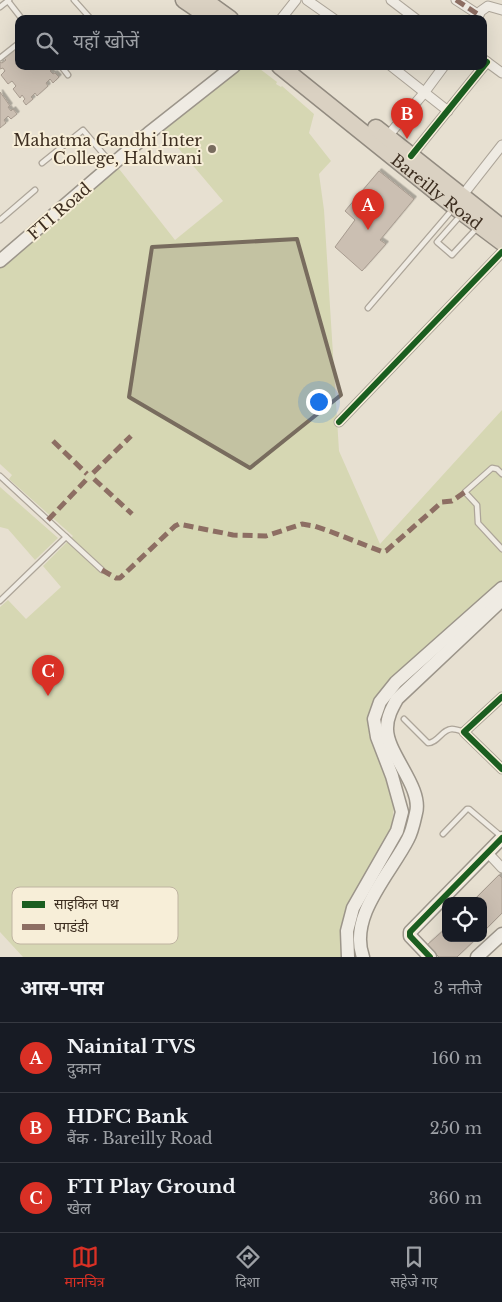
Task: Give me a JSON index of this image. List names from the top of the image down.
{
  "streets": {
    "highway": ["Bareilly Road"],
    "main road": ["FTI Road"]
  },
  "places": ["Mahatma Gandhi Inter College, Haldwani"],
  "legend": ["साइकिल पथ", "पगडंडी"],
  "page": {
    "search": "यहाँ खोजें",
    "pins": ["B", "A", "C"],
    "heading": ["आस-पास", "3 नतीजे"],
    "list": [
      {
        "mark": "A",
        "name": "Nainital TVS",
        "note": "दुकान",
        "value": "160 m"
      },
      {
        "mark": "B",
        "name": "HDFC Bank",
        "note": "बैंक · Bareilly Road",
        "value": "250 m"
      },
      {
        "mark": "C",
        "name": "FTI Play Ground",
        "note": "खेल",
        "value": "360 m"
      }
    ],
    "nav": ["मानचित्र", "दिशा", "सहेजे गए"]
  }
}
